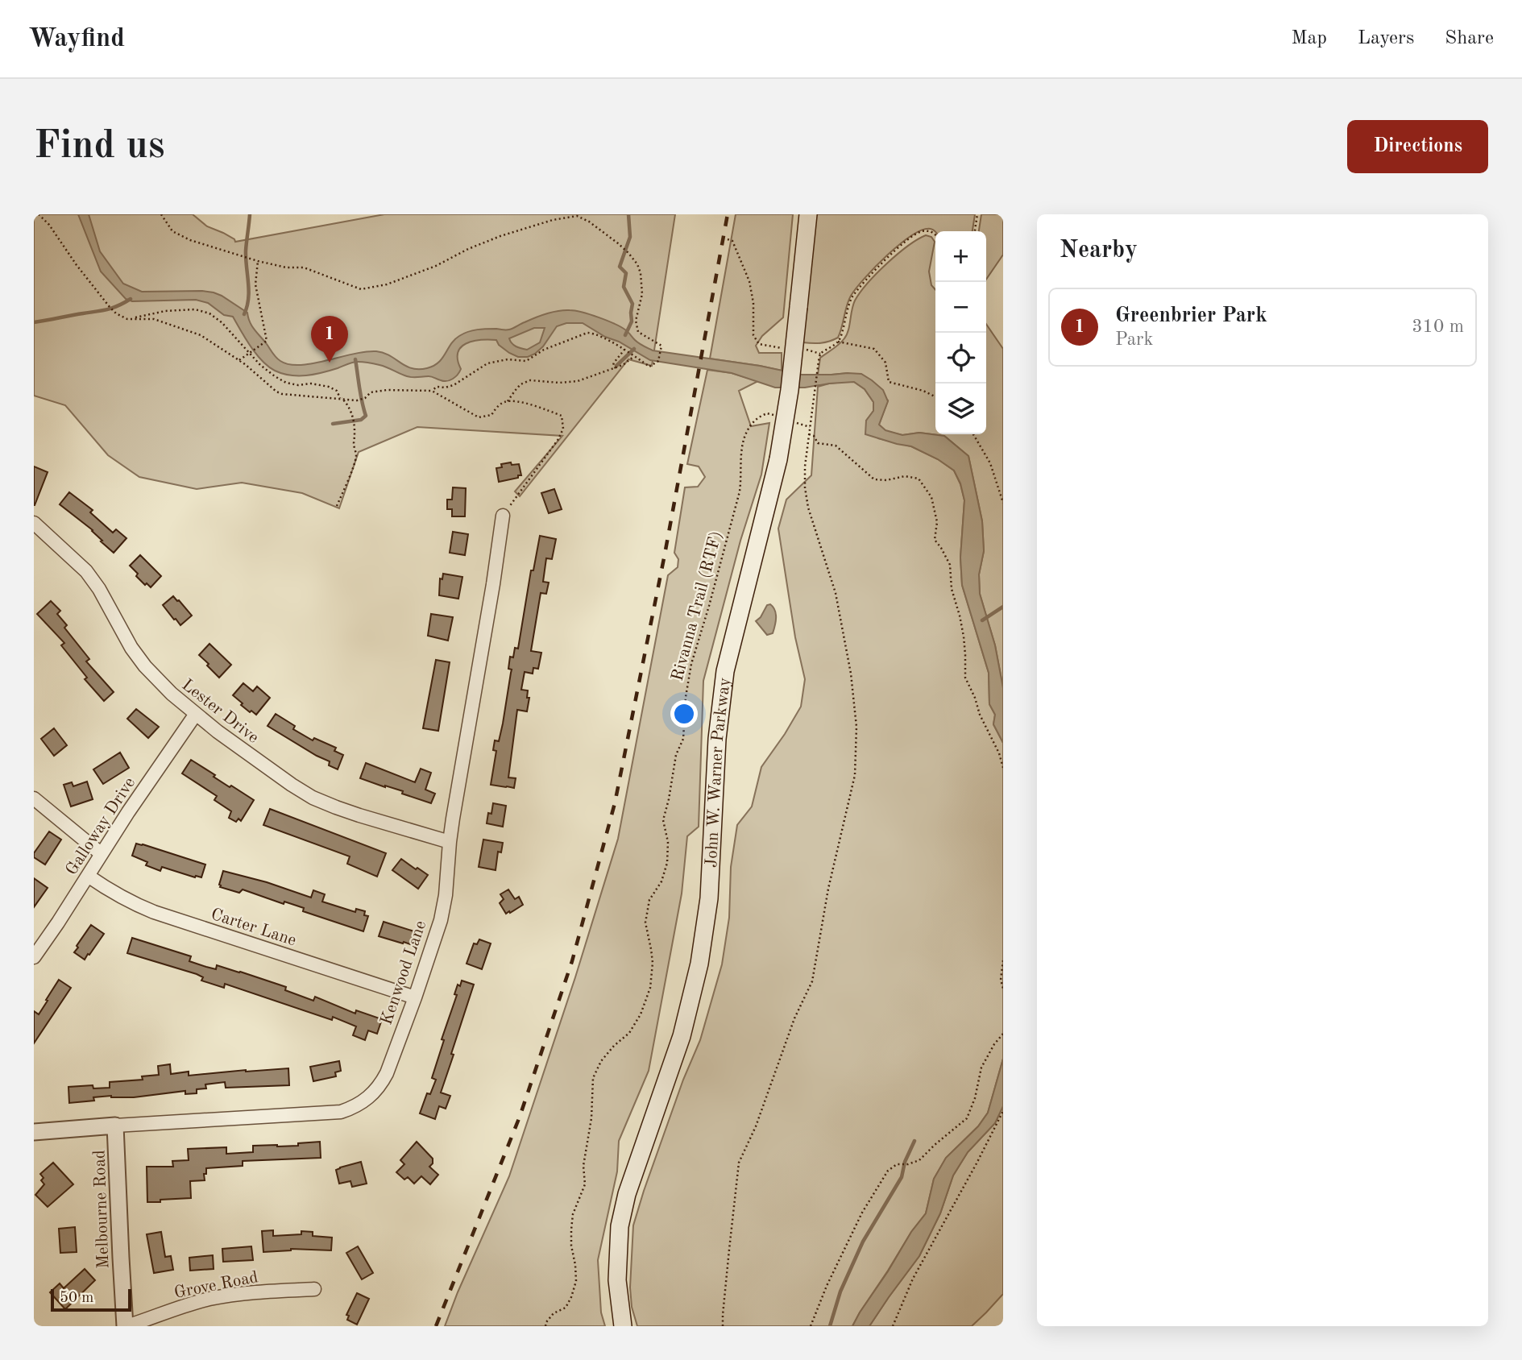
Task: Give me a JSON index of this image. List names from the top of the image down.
{
  "streets": {
    "main road": ["John W. Warner Parkway"],
    "street": [
      "Lester Drive",
      "Galloway Drive",
      "Carter Lane",
      "Kenwood Lane",
      "Melbourne Road",
      "Grove Road"
    ],
    "path": ["Rivanna Trail (RTF)"]
  },
  "crossings": [
    ["Lester Drive", "Galloway Drive"],
    ["Lester Drive", "Kenwood Lane"],
    ["Galloway Drive", "Carter Lane"],
    ["Carter Lane", "Kenwood Lane"],
    ["Kenwood Lane", "Melbourne Road"],
    ["Melbourne Road", "Grove Road"]
  ],
  "scale_bar": "50 m",
  "page": {
    "header": "Wayfind",
    "nav": ["Map", "Layers", "Share"],
    "buttons": "Directions",
    "title": "Find us",
    "heading": "Nearby",
    "map_buttons": ["+", "−"],
    "list": [
      {
        "mark": "1",
        "name": "Greenbrier Park",
        "note": "Park",
        "value": "310 m"
      }
    ],
    "pins": "1",
    "scale": "50 m"
  }
}
